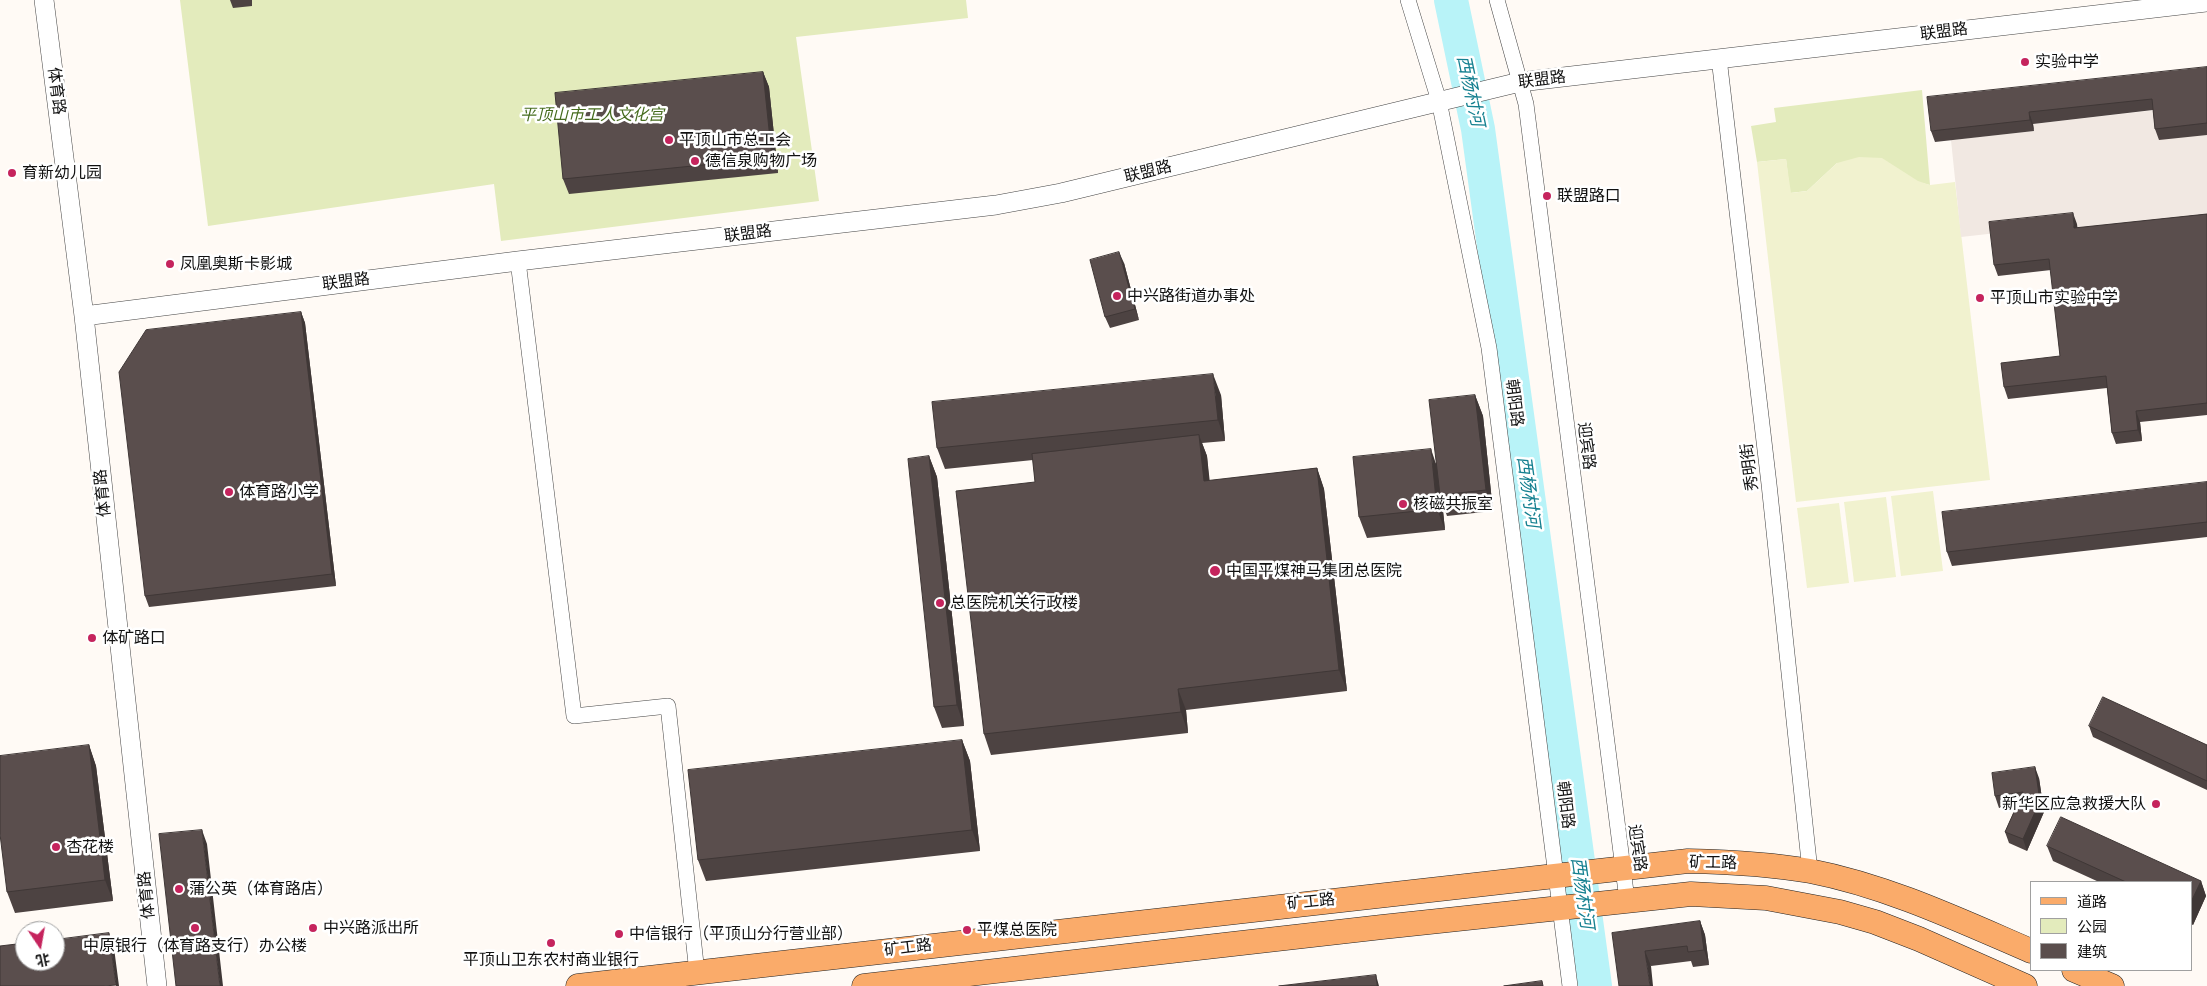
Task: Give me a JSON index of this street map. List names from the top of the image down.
{
  "streets": {
    "main road": ["矿工路"],
    "street": [
      "联盟路",
      "体育路",
      "朝阳路",
      "迎宾路",
      "秀明街"
    ]
  },
  "crossings": [
    ["联盟路", "体育路"],
    ["联盟路", "朝阳路"],
    ["联盟路", "迎宾路"],
    ["联盟路", "秀明街"],
    ["朝阳路", "矿工路"],
    ["迎宾路", "矿工路"],
    ["秀明街", "矿工路"]
  ],
  "water": ["西杨村河"],
  "parks": ["平顶山市工人文化宫"],
  "places": [
    "实验中学",
    "平顶山市总工会",
    "德信泉购物广场",
    "育新幼儿园",
    "联盟路口",
    "凤凰奥斯卡影城",
    "中兴路街道办事处",
    "平顶山市实验中学",
    "体育路小学",
    "核磁共振室",
    "中国平煤神马集团总医院",
    "总医院机关行政楼",
    "体矿路口",
    "新华区应急救援大队",
    "杏花楼",
    "蒲公英（体育路店）",
    "中原银行（体育路支行）办公楼",
    "中兴路派出所",
    "平煤总医院",
    "中信银行（平顶山分行营业部）",
    "平顶山卫东农村商业银行"
  ],
  "legend": ["道路", "公园", "建筑"],
  "north": "bottom"
}
